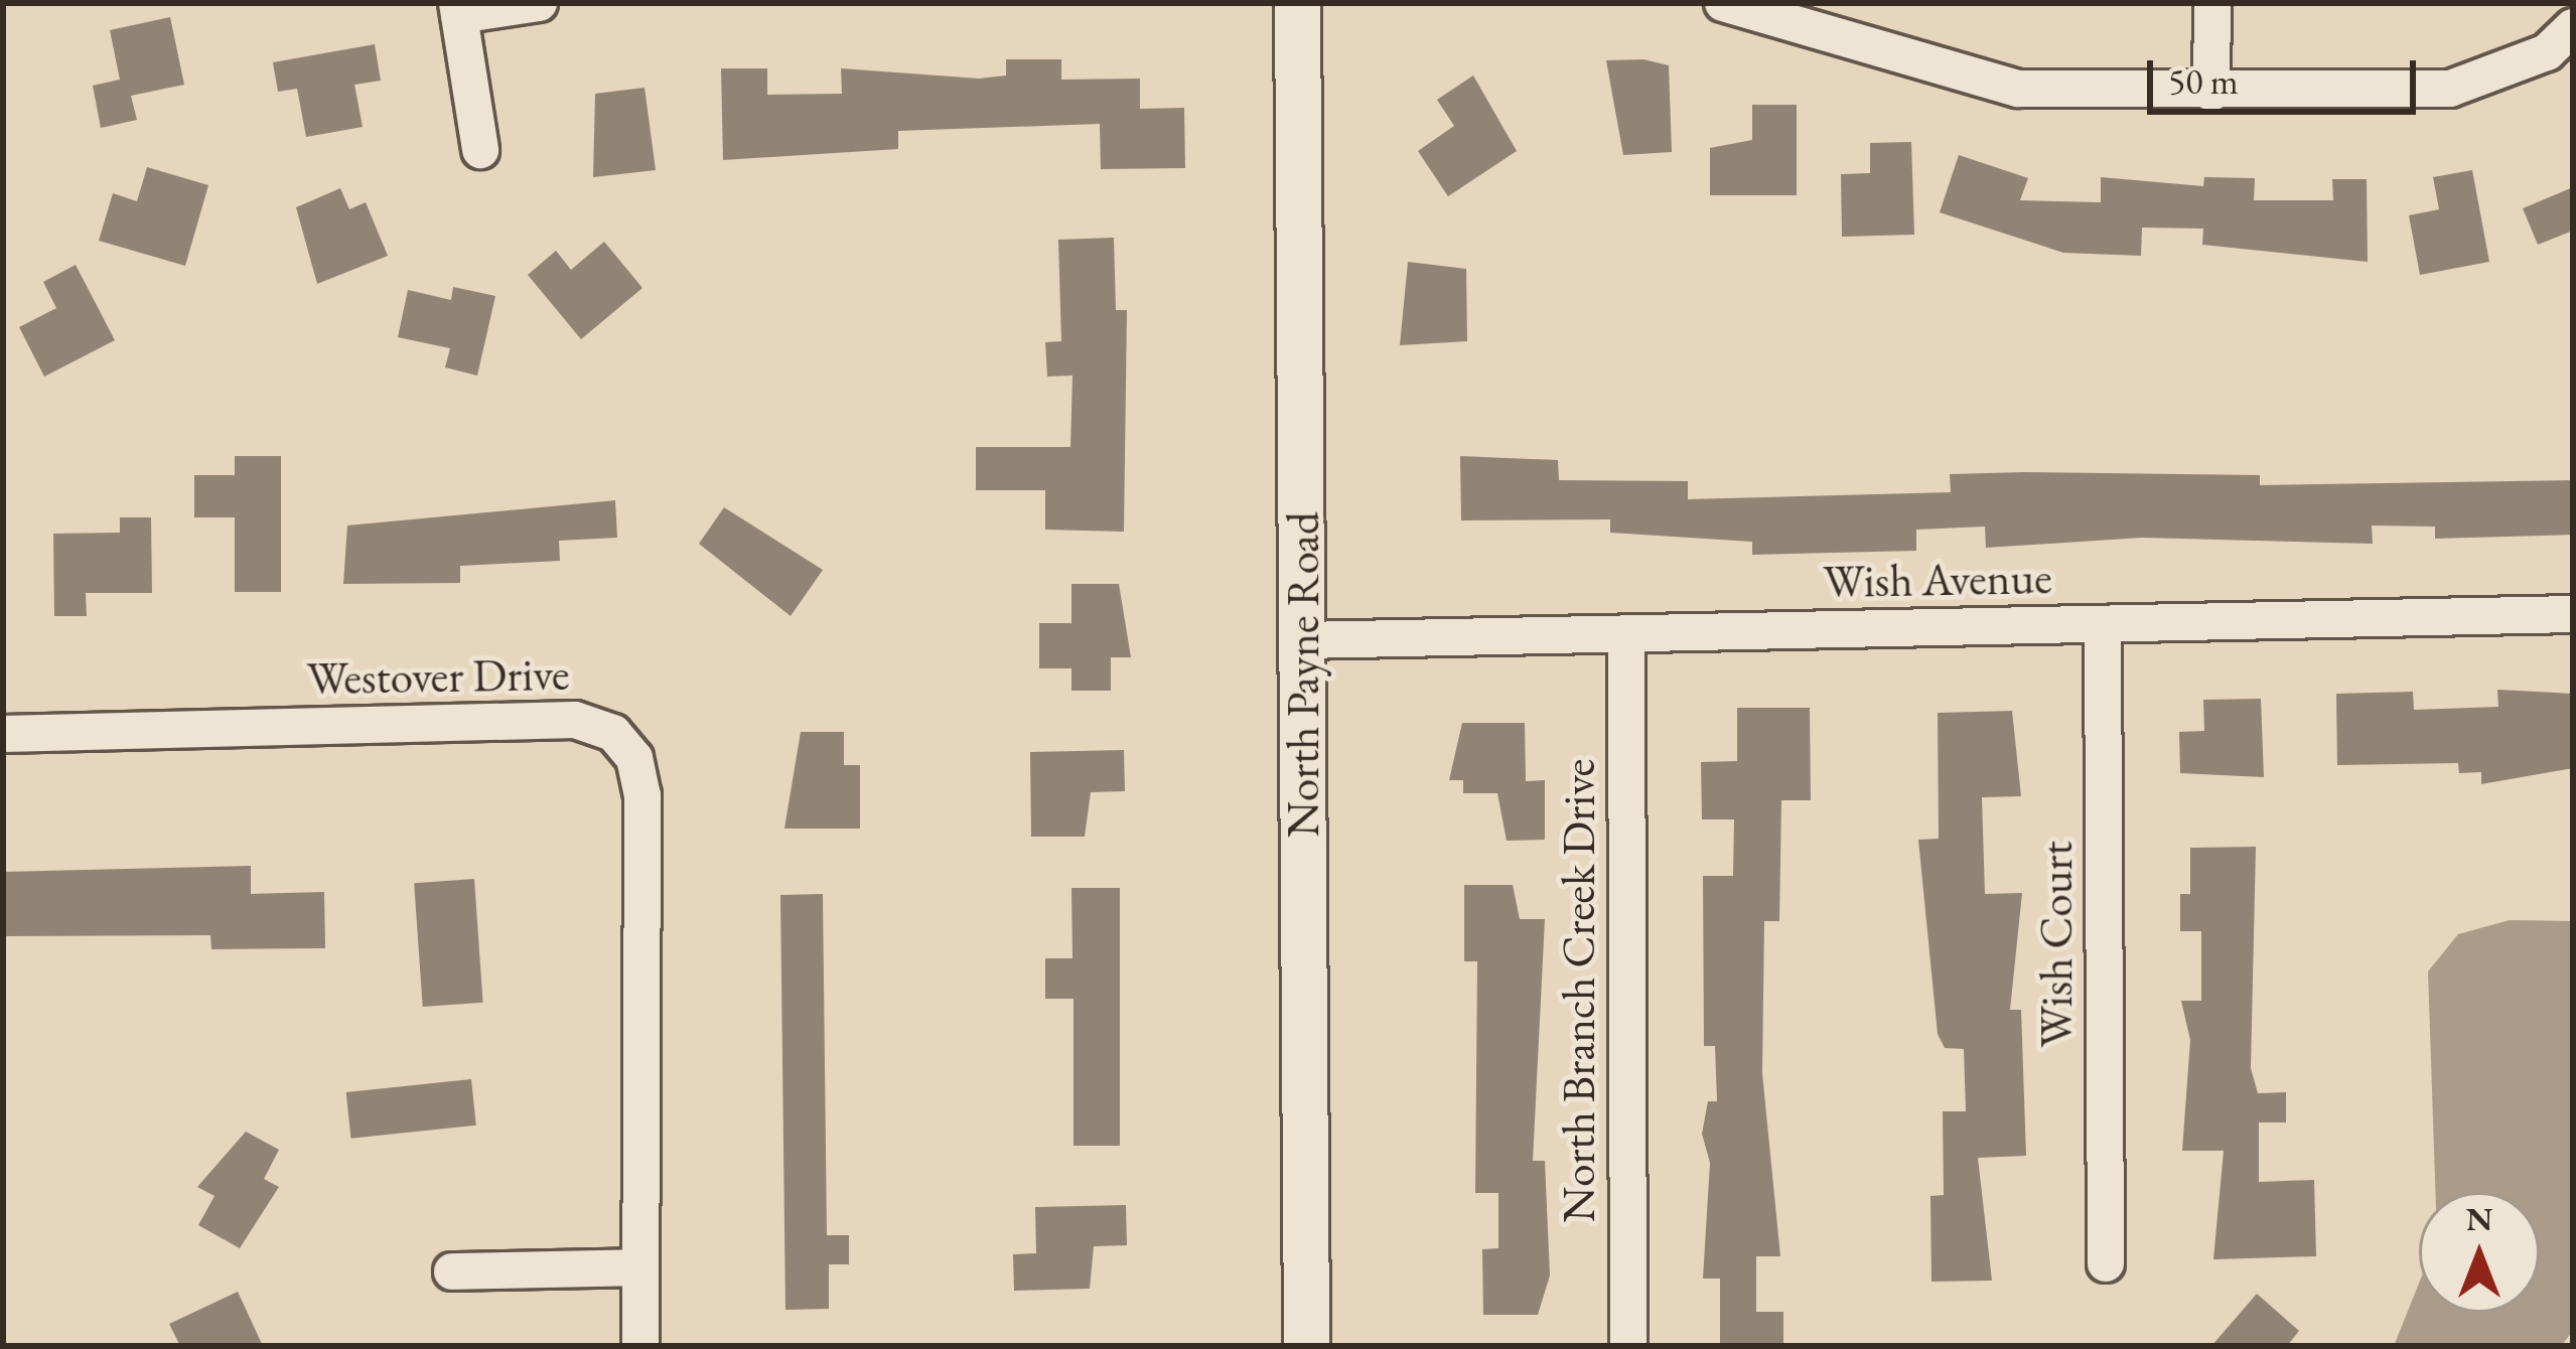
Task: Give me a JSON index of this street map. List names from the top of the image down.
{
  "streets": {
    "street": [
      "Wish Avenue",
      "North Payne Road",
      "Westover Drive",
      "Wish Court",
      "North Branch Creek Drive"
    ]
  },
  "crossings": [
    ["Wish Avenue", "North Payne Road"],
    ["Wish Avenue", "Wish Court"],
    ["Wish Avenue", "North Branch Creek Drive"]
  ],
  "scale_bar": "50 m",
  "north": "top"
}
